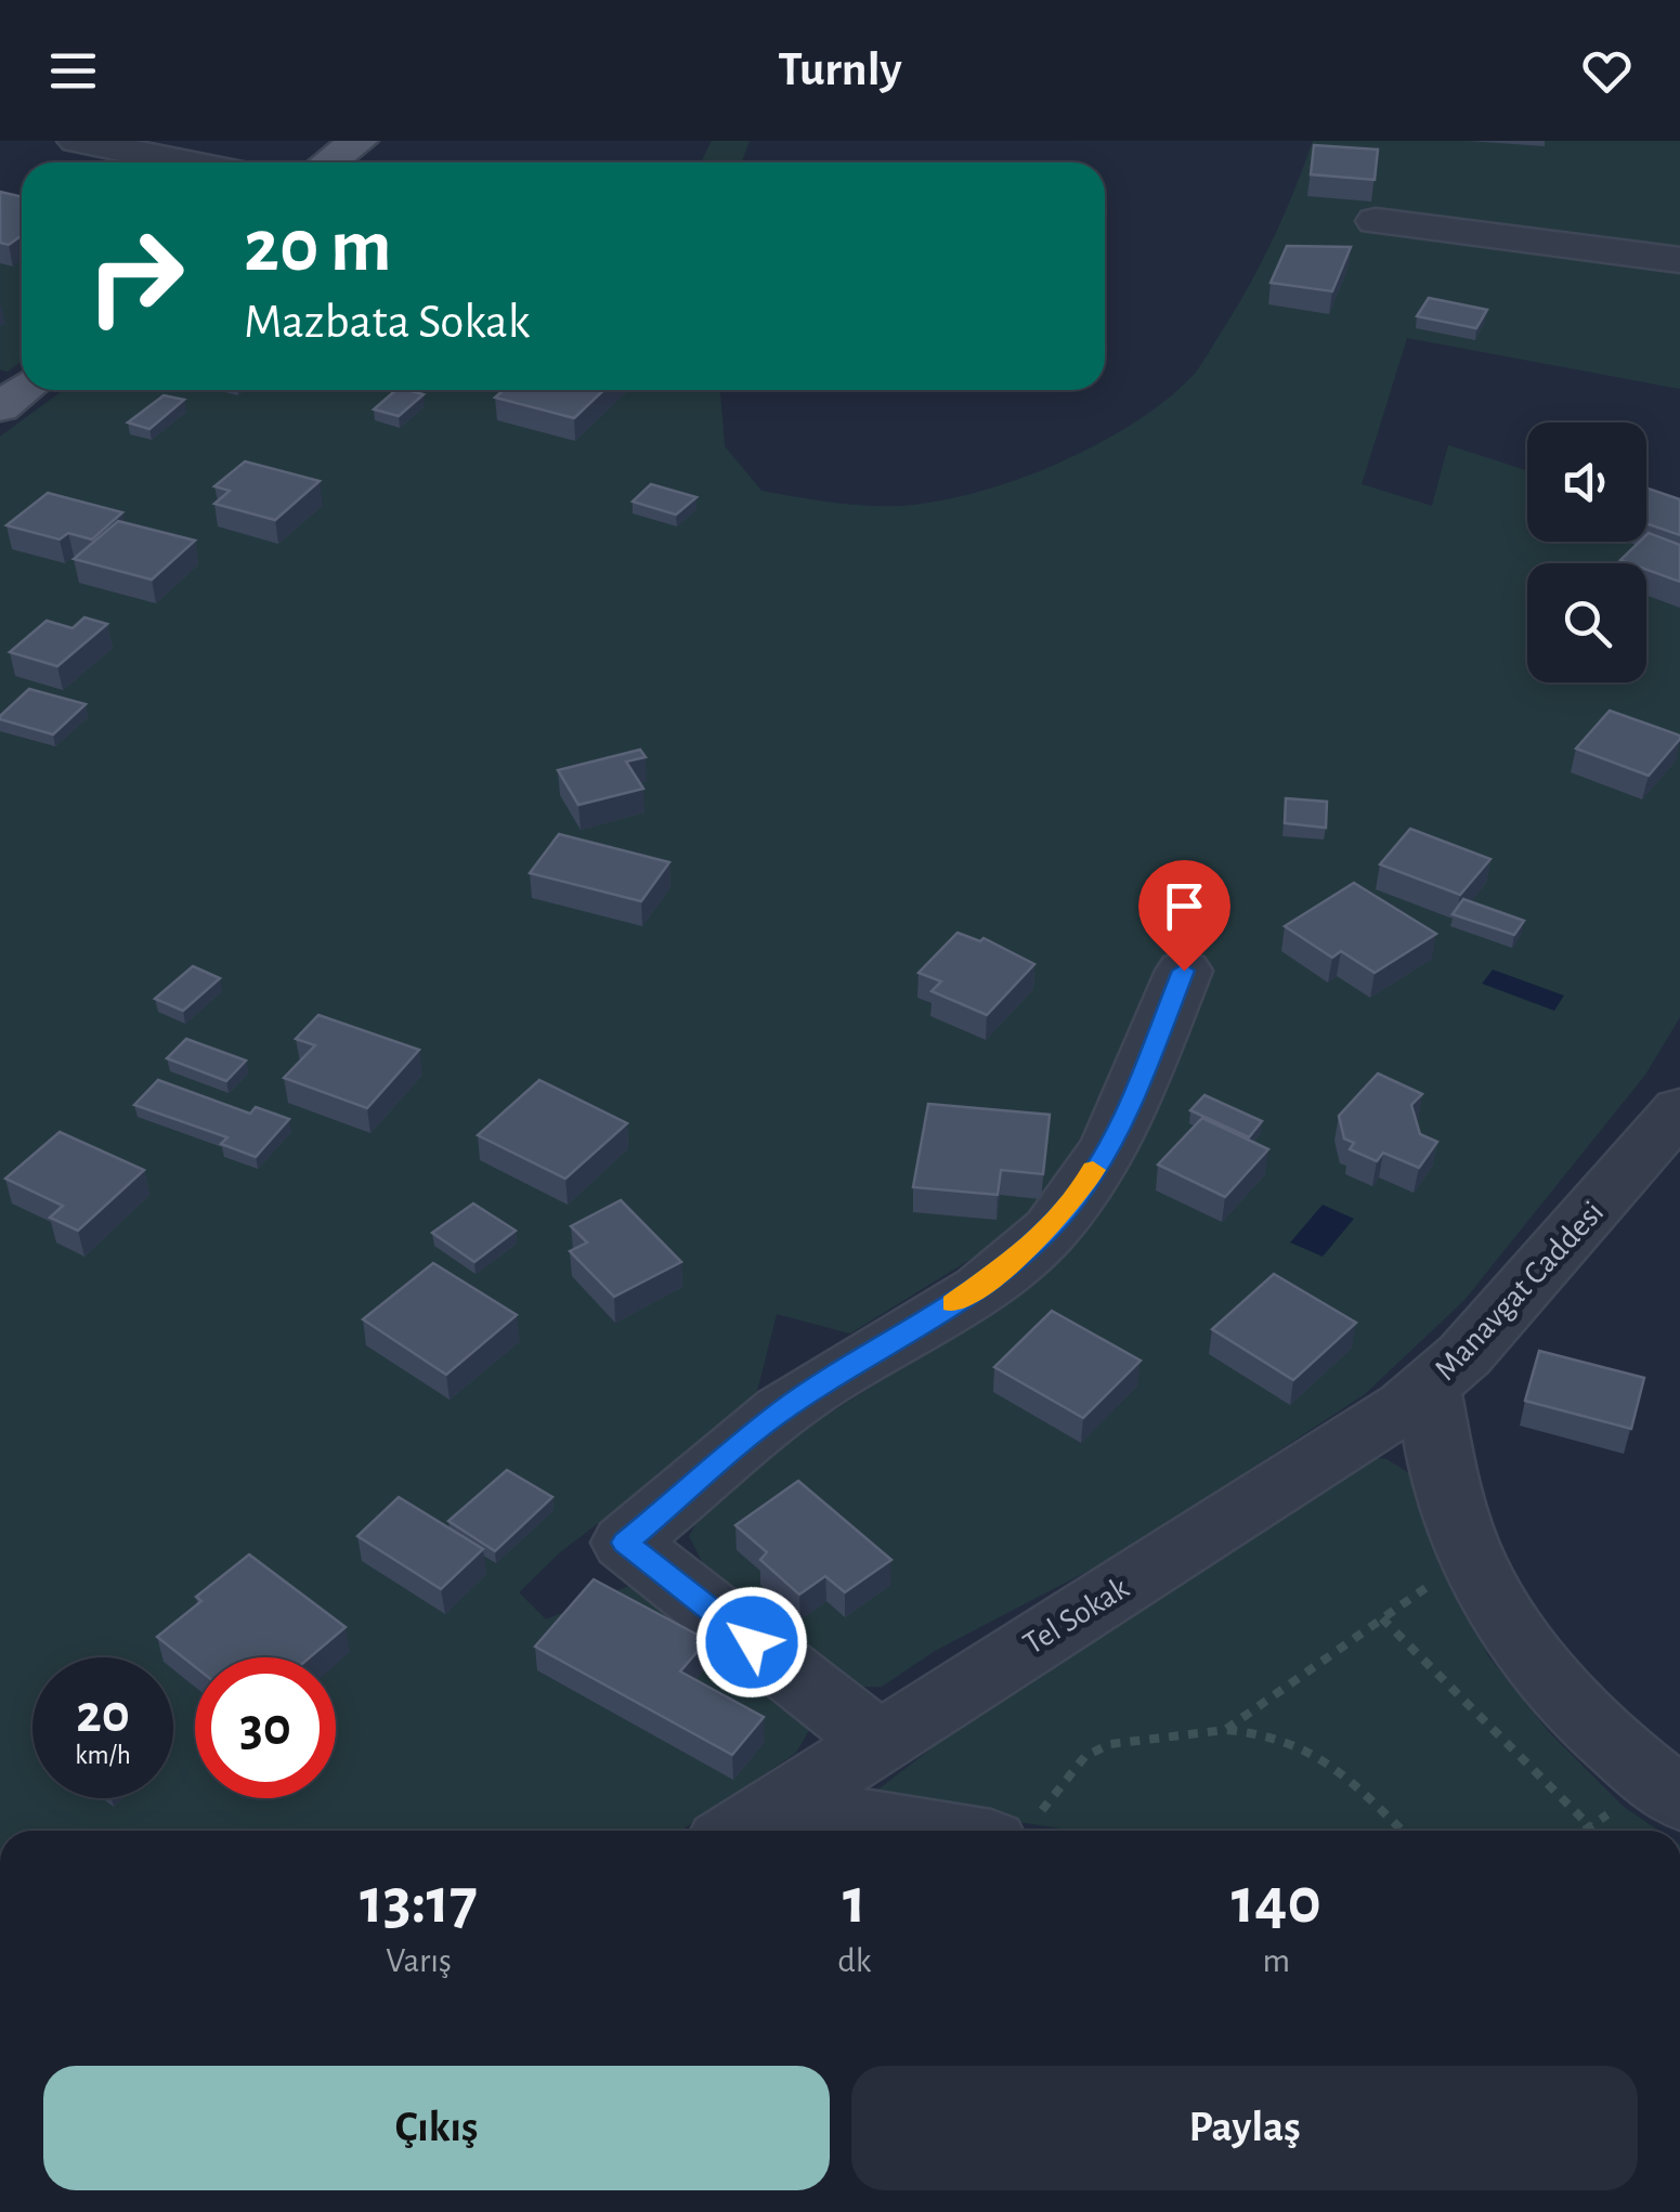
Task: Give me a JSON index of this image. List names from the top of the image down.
{
  "streets": {
    "street": ["Manavgat Caddesi", "Tel Sokak"]
  },
  "crossings": [
    ["Manavgat Caddesi", "Tel Sokak"]
  ],
  "page": {
    "header": "Turnly",
    "turn": ["20 m", "Mazbata Sokak"],
    "speed": "20 km/h",
    "limit": "30",
    "eta": [
      "13:17",
      "Varış",
      "1",
      "dk",
      "140",
      "m"
    ],
    "buttons": ["Çıkış", "Paylaş"]
  }
}
